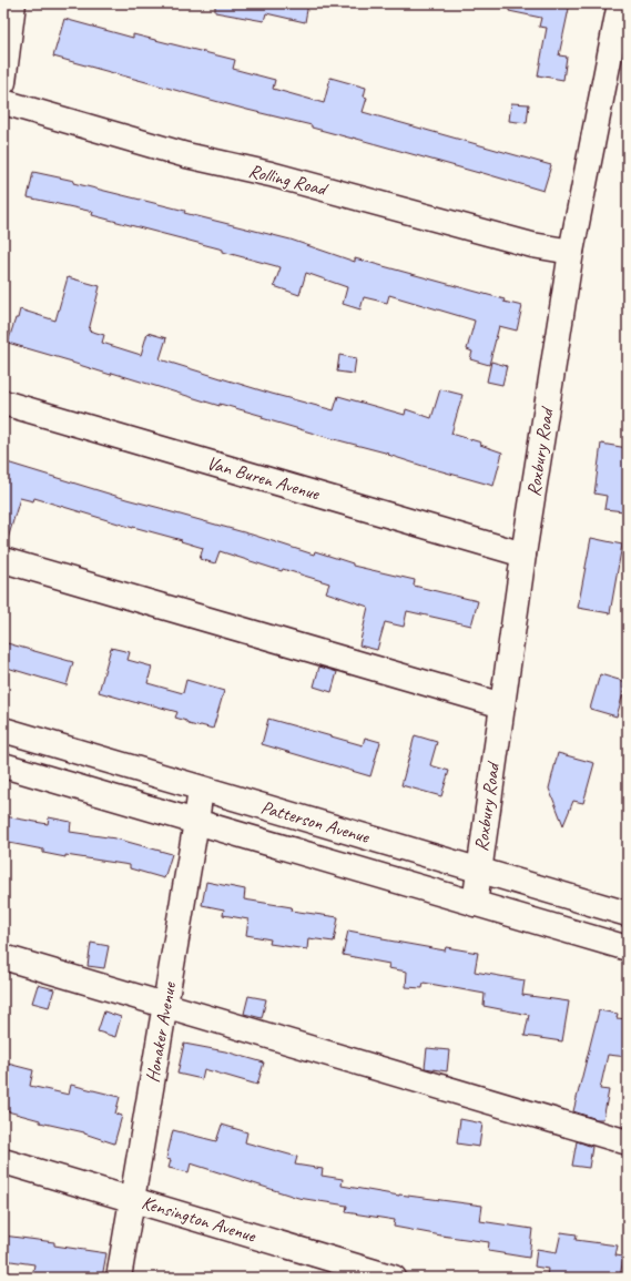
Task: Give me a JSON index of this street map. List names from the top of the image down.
{
  "streets": {
    "street": [
      "Rolling Road",
      "Roxbury Road",
      "Van Buren Avenue",
      "Patterson Avenue",
      "Honaker Avenue",
      "Kensington Avenue"
    ]
  },
  "crossings": [
    ["Rolling Road", "Roxbury Road"],
    ["Roxbury Road", "Van Buren Avenue"],
    ["Roxbury Road", "Patterson Avenue"],
    ["Patterson Avenue", "Honaker Avenue"],
    ["Honaker Avenue", "Kensington Avenue"]
  ]
}
